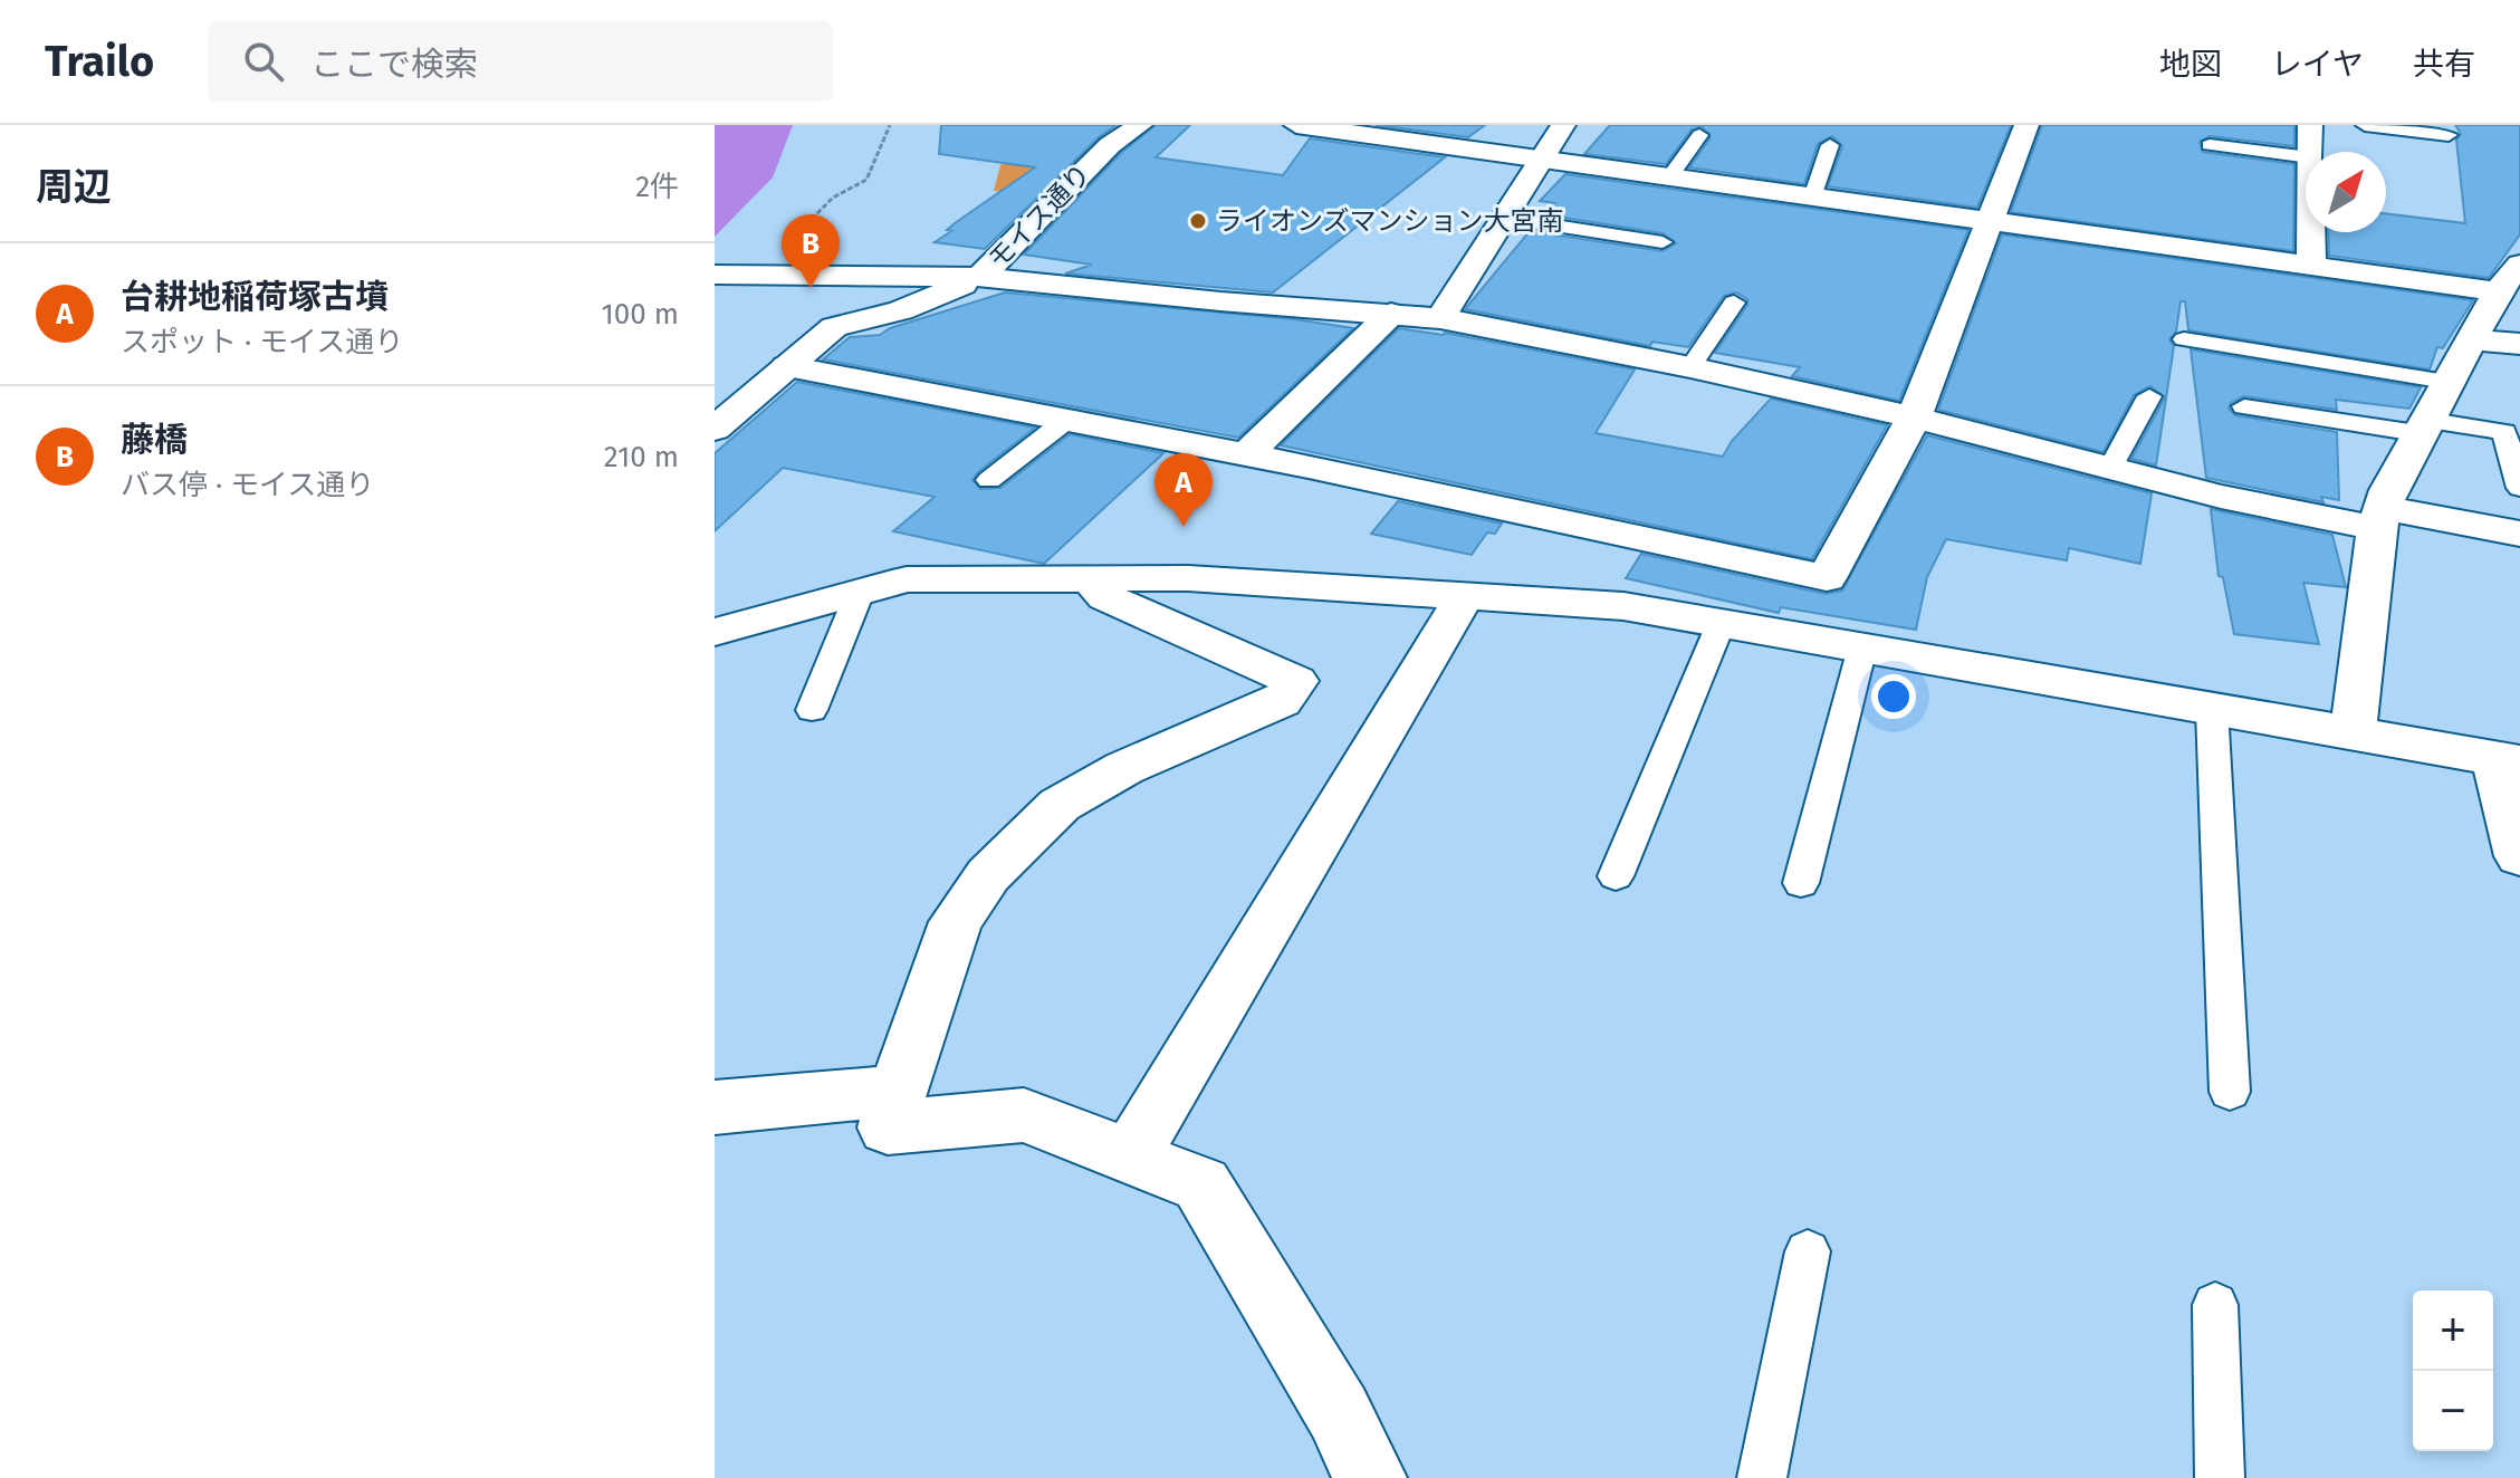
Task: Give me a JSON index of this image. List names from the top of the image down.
{
  "streets": {
    "street": ["モイス通り"]
  },
  "places": ["ライオンズマンション大宮南"],
  "north": "top right",
  "page": {
    "header": "Trailo",
    "search": "ここで検索",
    "nav": ["地図", "レイヤ", "共有"],
    "heading": ["周辺", "2件"],
    "pins": ["B", "A"],
    "list": [
      {
        "mark": "A",
        "name": "台耕地稲荷塚古墳",
        "note": "スポット · モイス通り",
        "value": "100 m"
      },
      {
        "mark": "B",
        "name": "藤橋",
        "note": "バス停 · モイス通り",
        "value": "210 m"
      }
    ],
    "map_buttons": ["+", "−"]
  }
}
